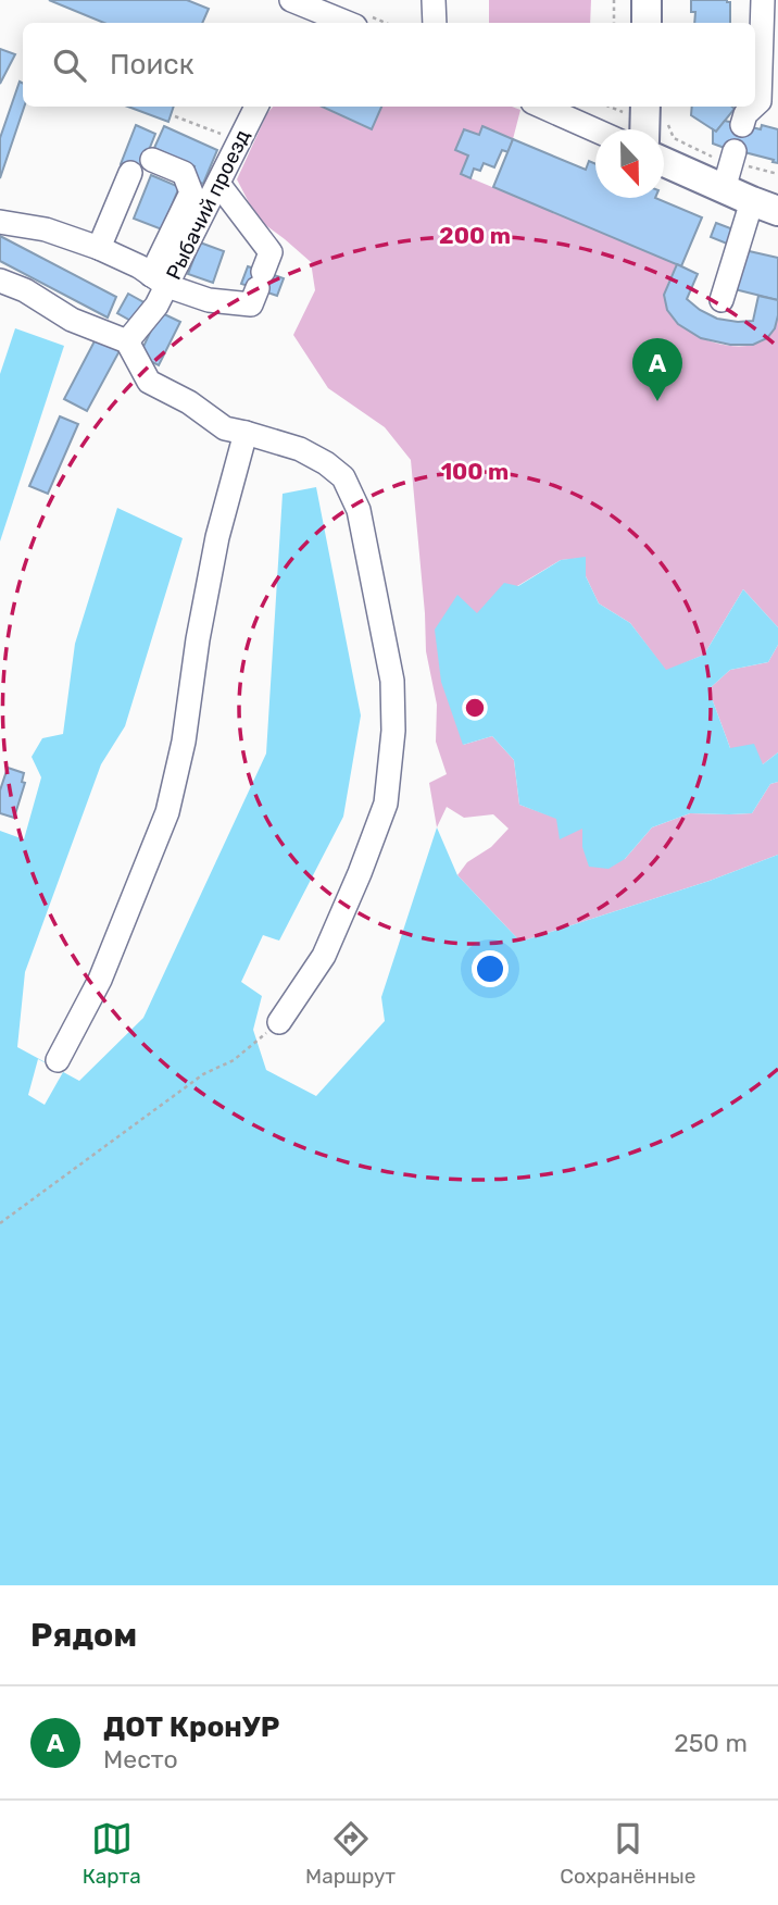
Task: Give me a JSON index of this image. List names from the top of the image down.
{
  "streets": {
    "street": ["Рыбачий проезд"]
  },
  "north": "bottom",
  "page": {
    "search": "Поиск",
    "pins": "A",
    "heading": "Рядом",
    "list": [
      {
        "mark": "A",
        "name": "ДОТ КронУР",
        "note": "Место",
        "value": "250 m"
      }
    ],
    "nav": ["Карта", "Маршрут", "Сохранённые"]
  },
  "rings": ["200 m", "100 m"]
}
